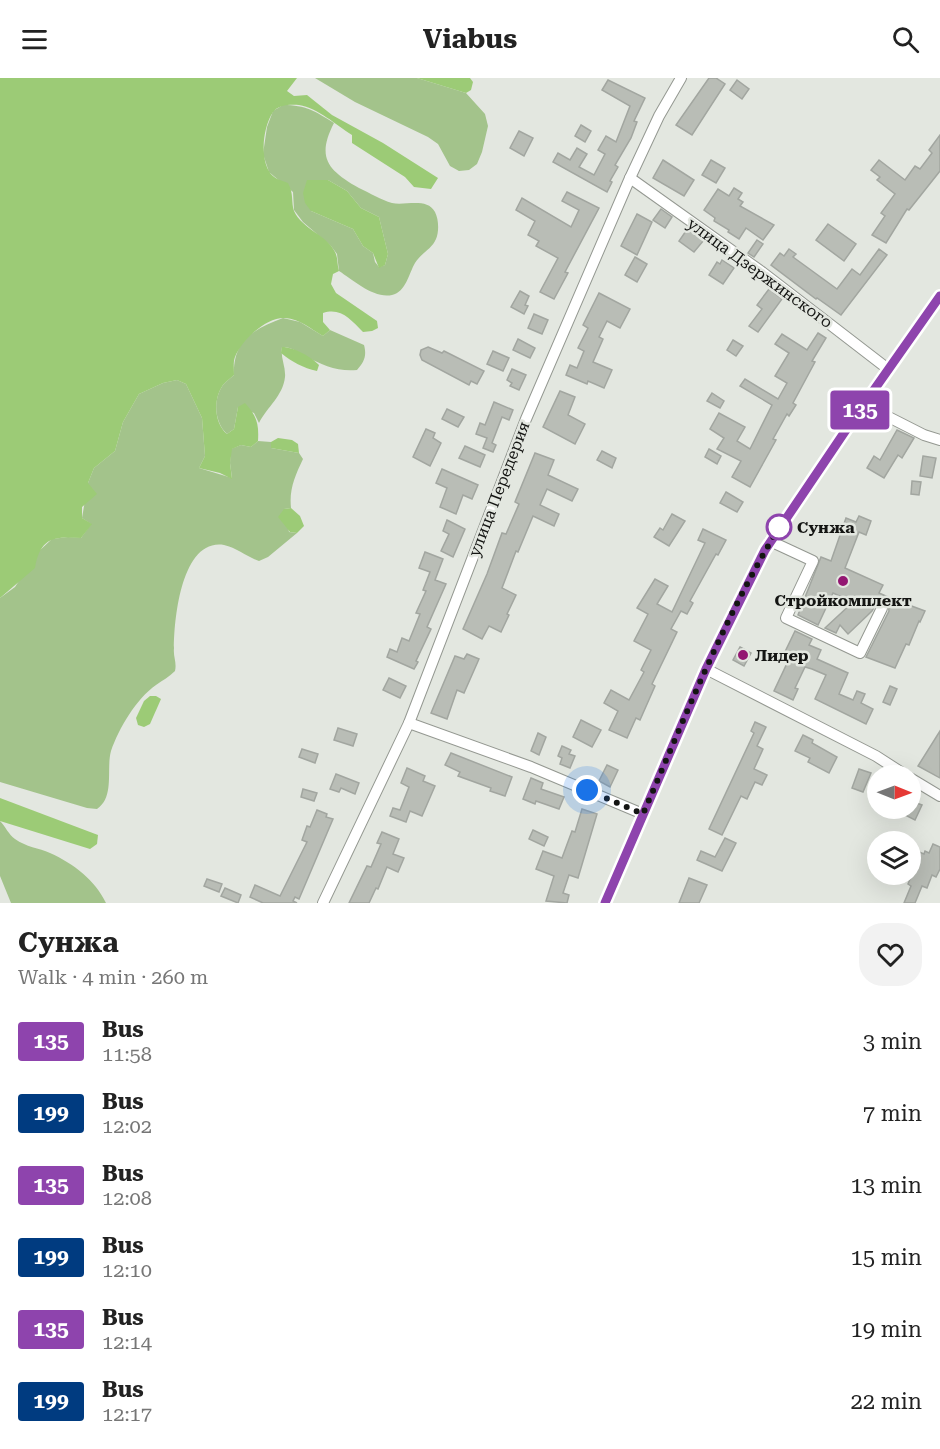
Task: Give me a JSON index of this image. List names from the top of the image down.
{
  "streets": {
    "street": ["улица Дзержинского", "улица Передерия"]
  },
  "crossings": [
    ["улица Дзержинского", "улица Передерия"]
  ],
  "places": ["Сунжа", "Стройкомплект", "Лидер"],
  "lines": ["bus line 135"],
  "north": "right",
  "page": {
    "header": "Viabus",
    "on_map": "135",
    "heading": ["Сунжа", "Walk · 4 min · 260 m"],
    "list": [
      {
        "mark": "135",
        "name": "Bus",
        "note": "11:58",
        "value": "3 min"
      },
      {
        "mark": "199",
        "name": "Bus",
        "note": "12:02",
        "value": "7 min"
      },
      {
        "mark": "135",
        "name": "Bus",
        "note": "12:08",
        "value": "13 min"
      },
      {
        "mark": "199",
        "name": "Bus",
        "note": "12:10",
        "value": "15 min"
      },
      {
        "mark": "135",
        "name": "Bus",
        "note": "12:14",
        "value": "19 min"
      },
      {
        "mark": "199",
        "name": "Bus",
        "note": "12:17",
        "value": "22 min"
      }
    ]
  }
}
